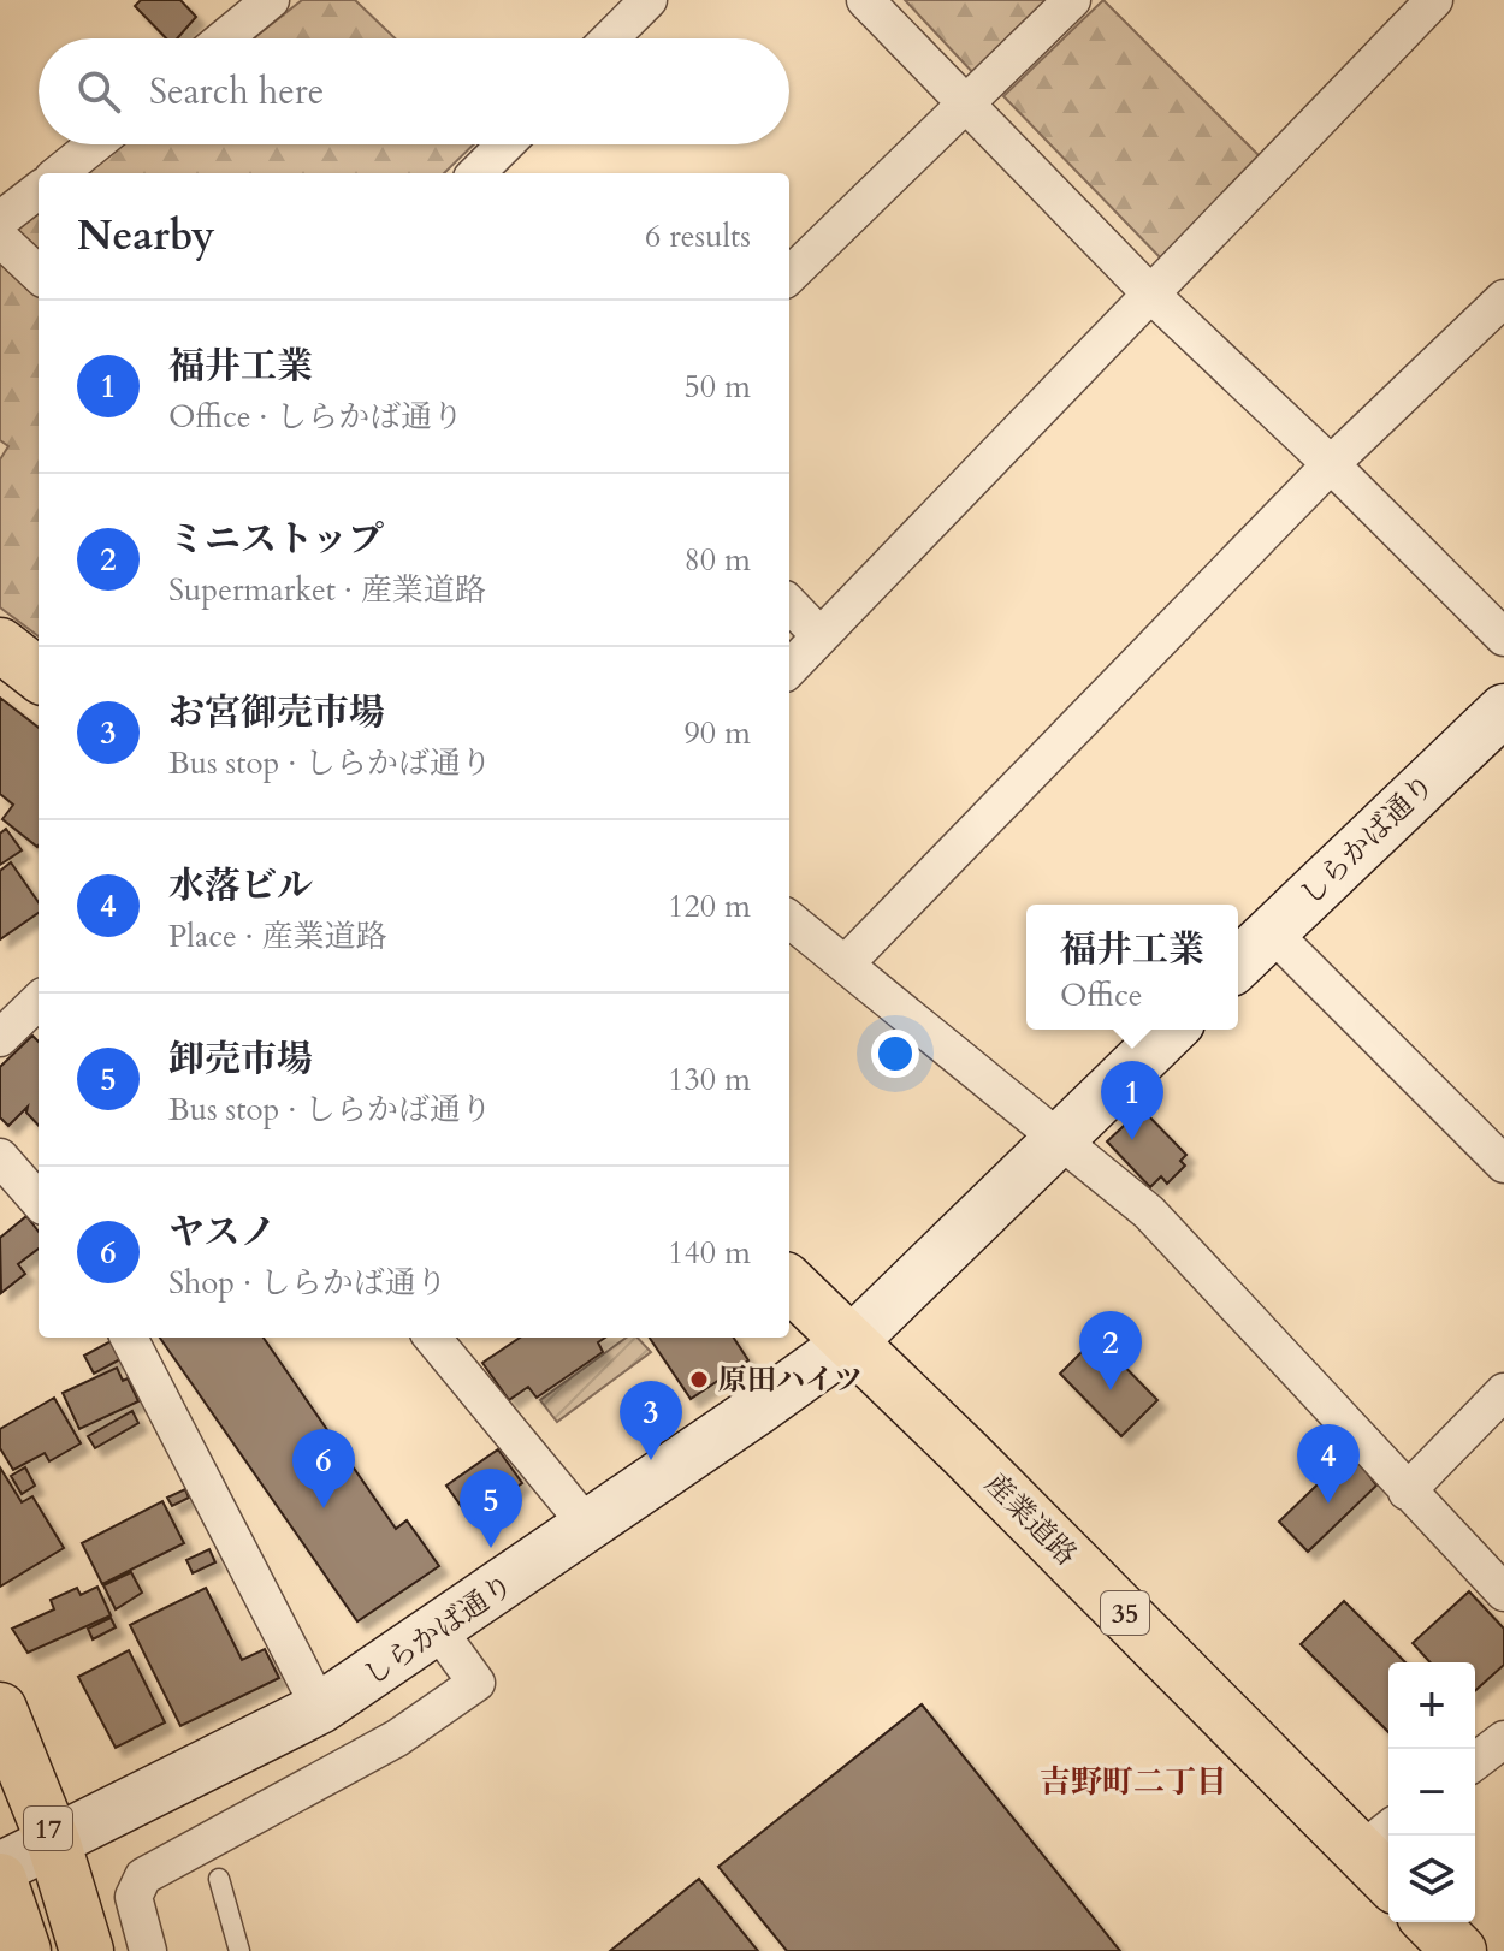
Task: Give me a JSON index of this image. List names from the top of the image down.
{
  "streets": {
    "main road": ["産業道路", "35", "17"],
    "street": ["しらかば通り"]
  },
  "crossings": [
    ["しらかば通り", "産業道路"],
    ["しらかば通り", "17"]
  ],
  "districts": ["吉野町二丁目"],
  "places": ["原田ハイツ"],
  "page": {
    "search": "Search here",
    "heading": ["Nearby", "6 results"],
    "list": [
      {
        "mark": "1",
        "name": "福井工業",
        "note": "Office · しらかば通り",
        "value": "50 m"
      },
      {
        "mark": "2",
        "name": "ミニストップ",
        "note": "Supermarket · 産業道路",
        "value": "80 m"
      },
      {
        "mark": "3",
        "name": "お宮御売市場",
        "note": "Bus stop · しらかば通り",
        "value": "90 m"
      },
      {
        "mark": "4",
        "name": "水落ビル",
        "note": "Place · 産業道路",
        "value": "120 m"
      },
      {
        "mark": "5",
        "name": "卸売市場",
        "note": "Bus stop · しらかば通り",
        "value": "130 m"
      },
      {
        "mark": "6",
        "name": "ヤスノ",
        "note": "Shop · しらかば通り",
        "value": "140 m"
      }
    ],
    "popup": ["福井工業", "Office"],
    "pins": [
      "1",
      "2",
      "3",
      "4",
      "6",
      "5"
    ],
    "map_buttons": ["+", "−"]
  }
}
